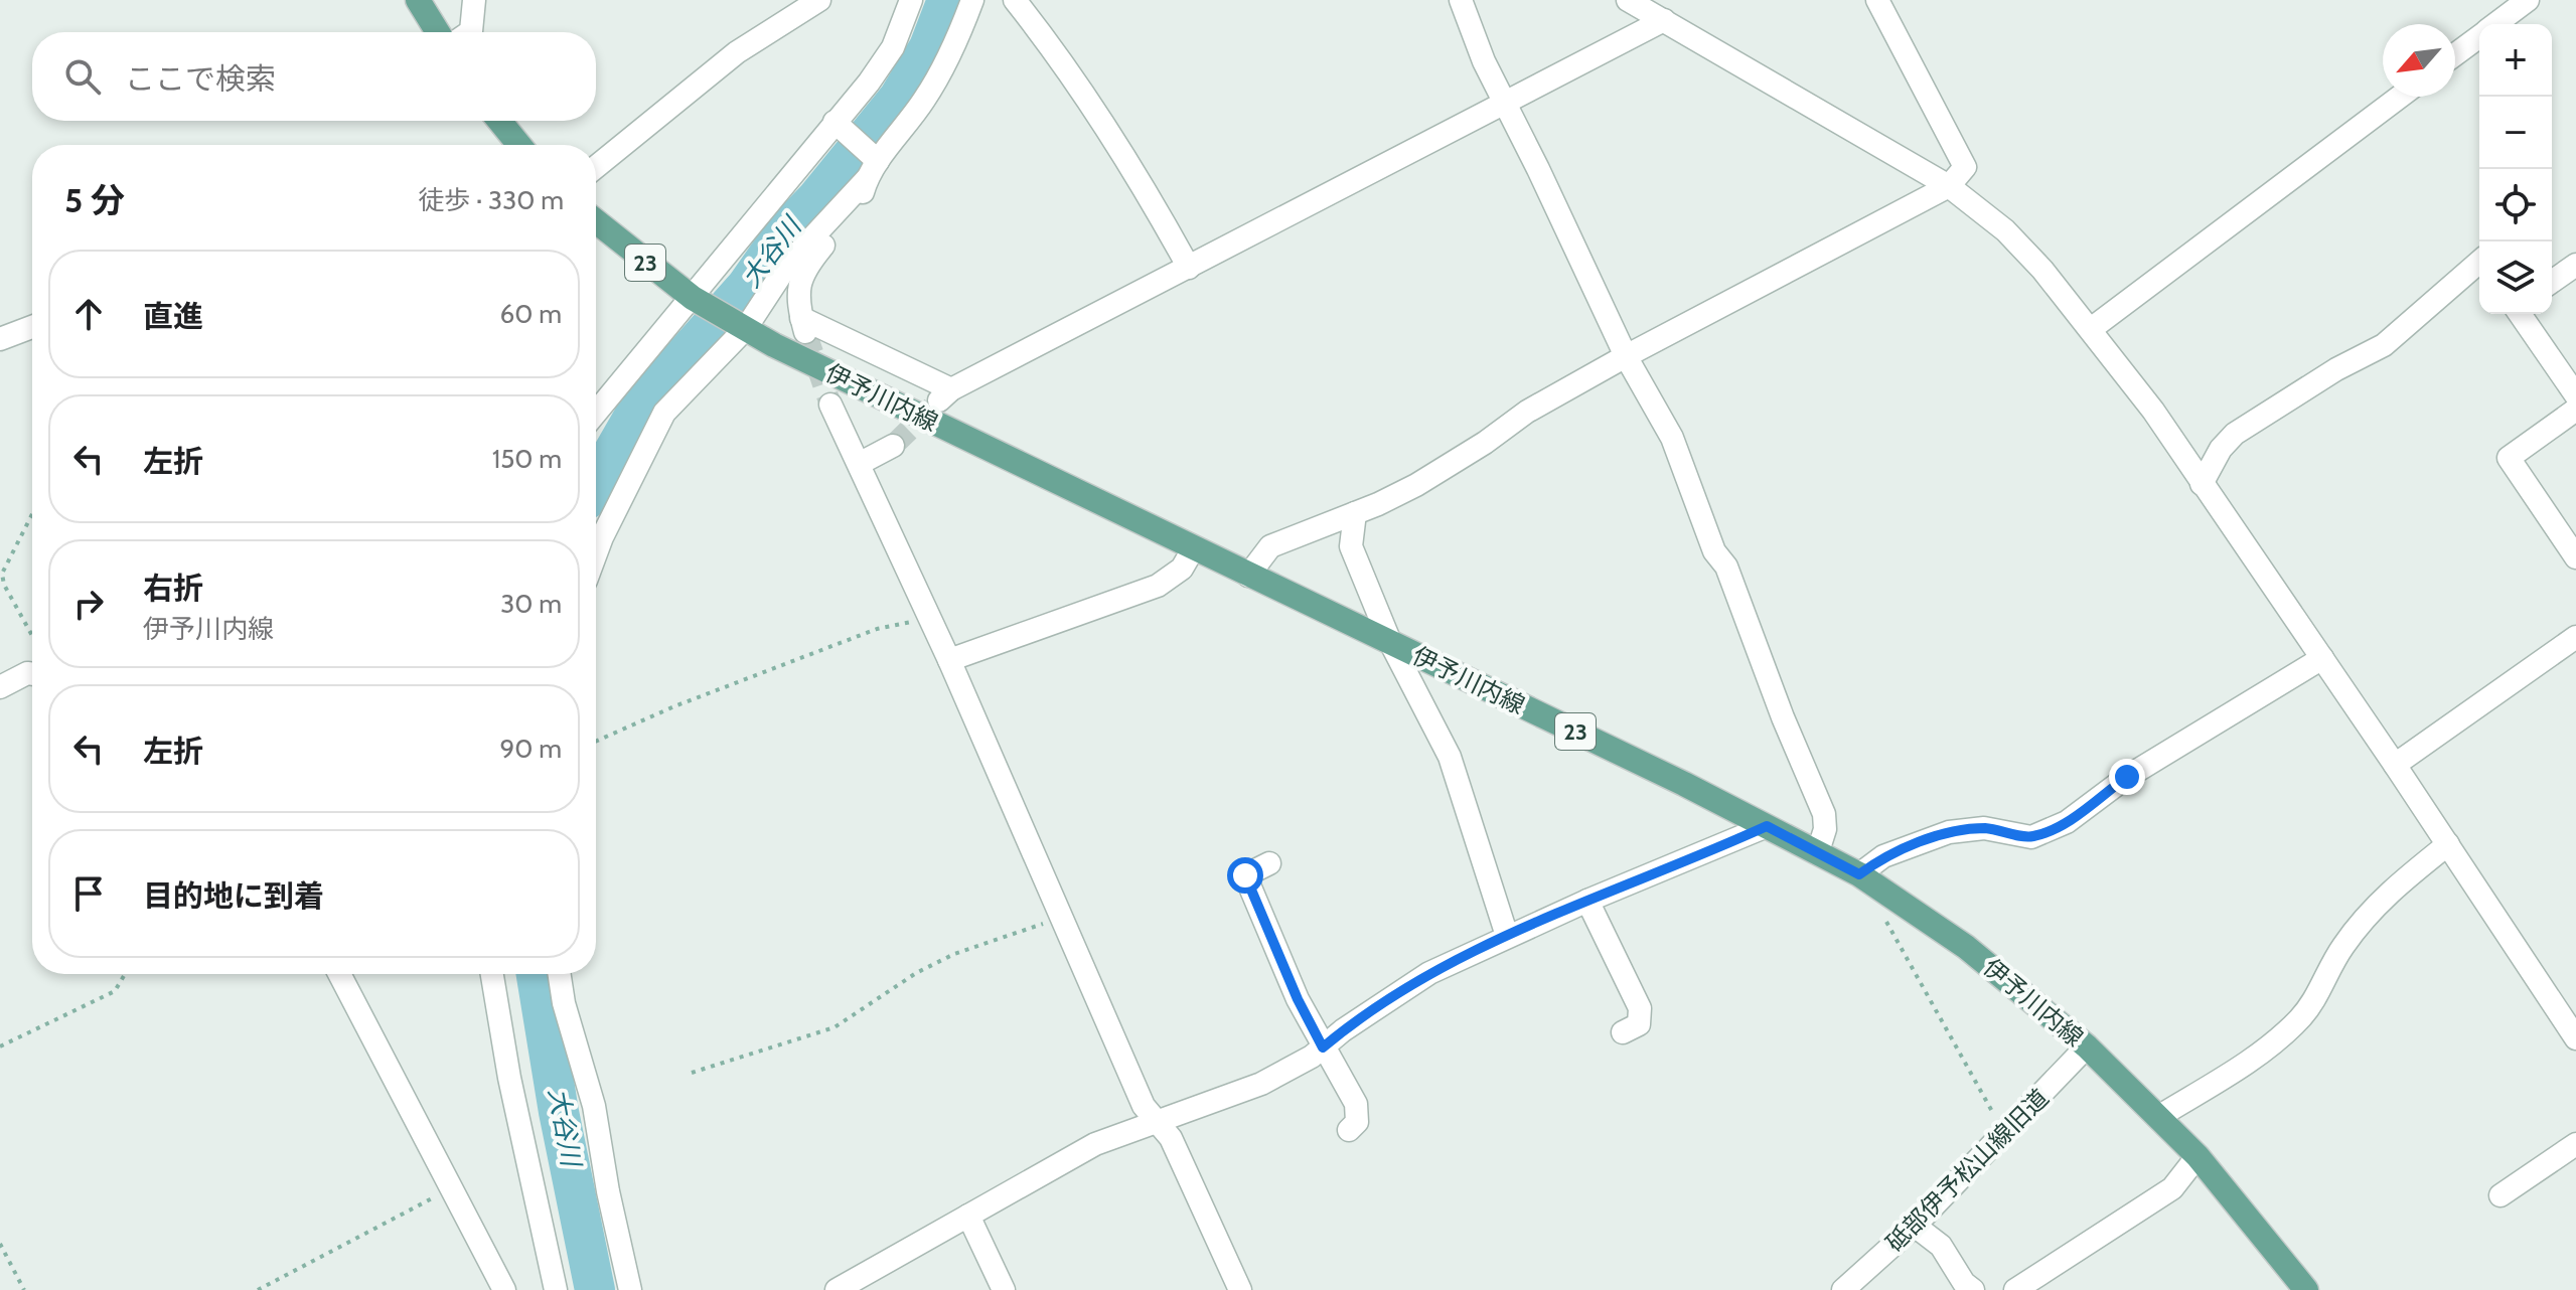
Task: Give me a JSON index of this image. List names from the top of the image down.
{
  "streets": {
    "main road": ["23", "伊予川内線"],
    "street": ["砥部伊予松山線旧道"]
  },
  "crossings": [
    ["伊予川内線", "砥部伊予松山線旧道"]
  ],
  "water": ["大谷川"],
  "north": "bottom left",
  "page": {
    "map_buttons": ["+", "−"],
    "search": "ここで検索",
    "heading": ["5 分", "徒歩 · 330 m"],
    "list": [
      ["直進", "60 m"],
      ["左折", "150 m"],
      ["右折", "伊予川内線", "30 m"],
      ["左折", "90 m"],
      "目的地に到着"
    ]
  }
}
